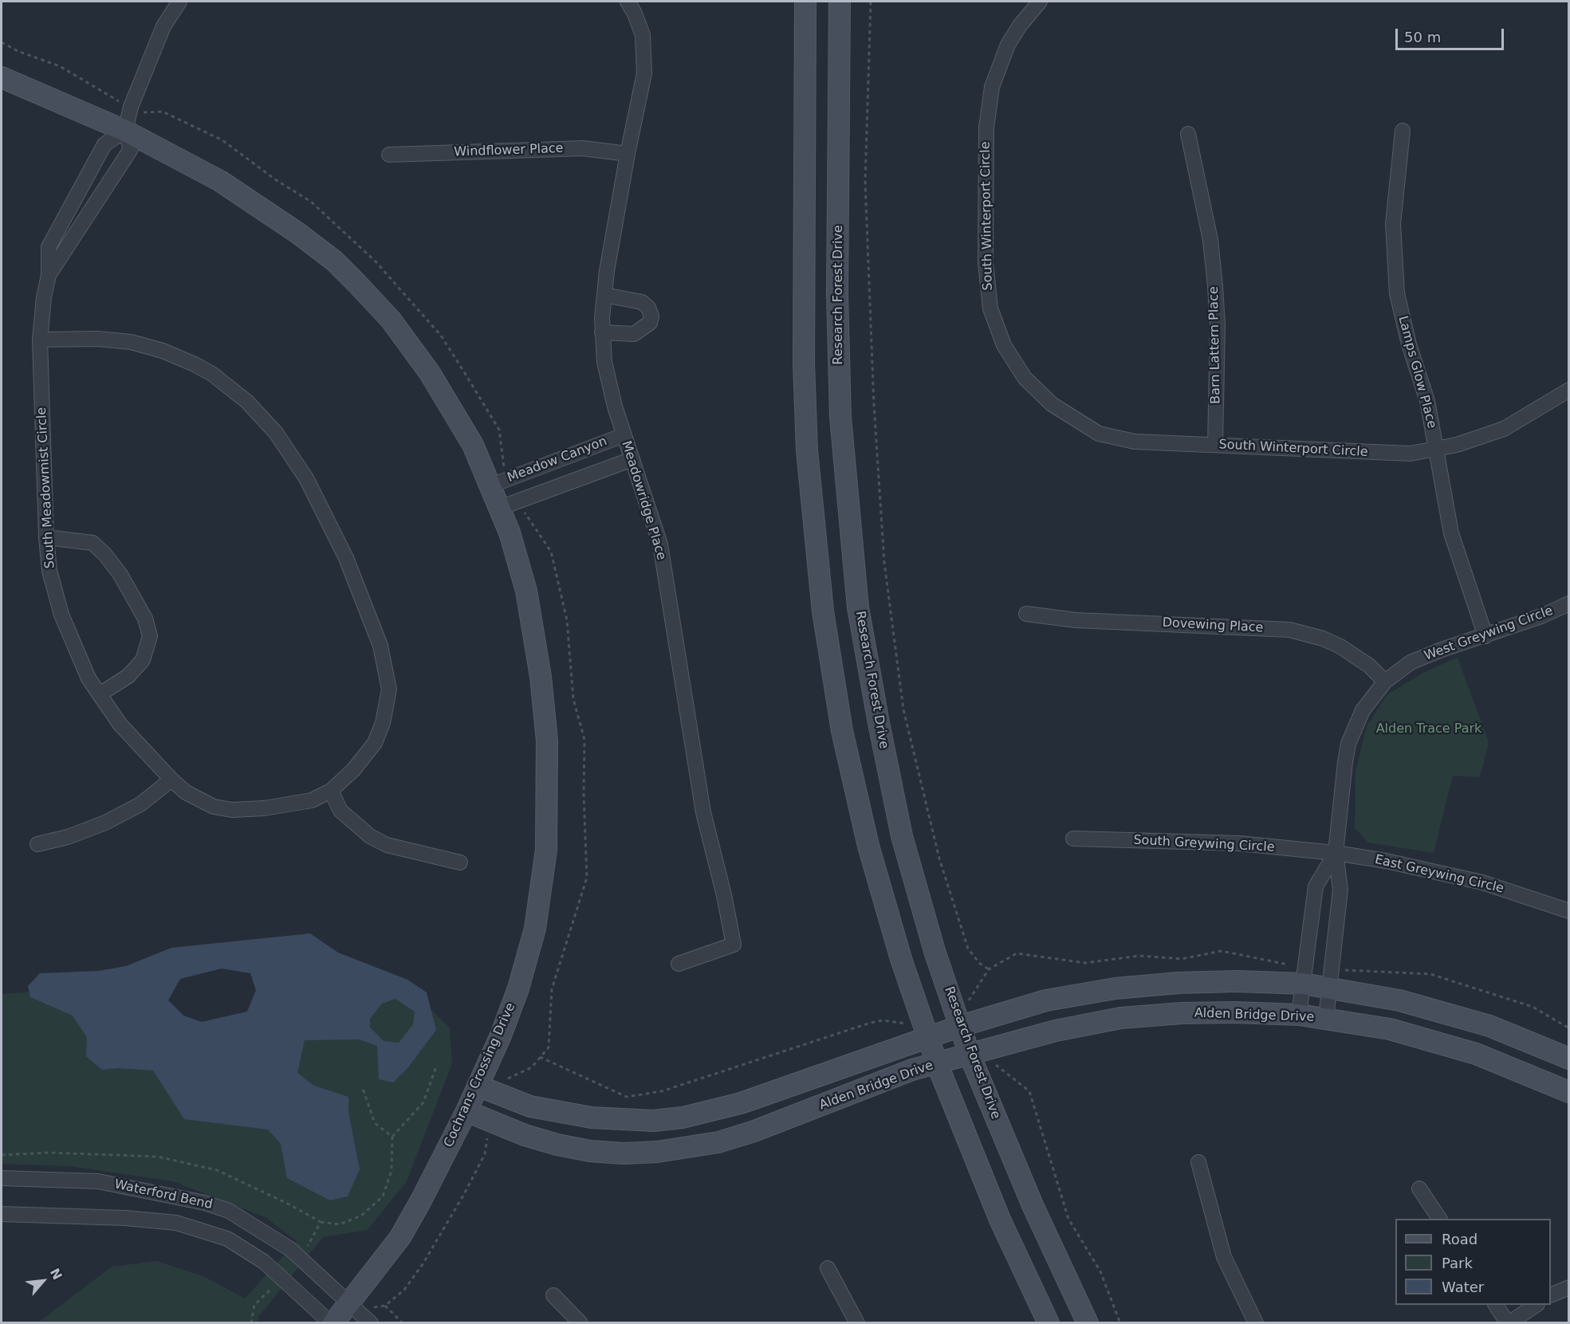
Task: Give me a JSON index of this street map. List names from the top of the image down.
{
  "streets": {
    "street": [
      "Windflower Place",
      "South Winterport Circle",
      "Research Forest Drive",
      "Barn Lattern Place",
      "Lamps Glow Place",
      "Meadow Canyon",
      "South Meadowmist Circle",
      "Meadowridge Place",
      "Dovewing Place",
      "West Greywing Circle",
      "South Greywing Circle",
      "East Greywing Circle",
      "Alden Bridge Drive",
      "Cochrans Crossing Drive",
      "Waterford Bend"
    ]
  },
  "crossings": [
    ["Windflower Place", "Meadowridge Place"],
    ["South Winterport Circle", "Barn Lattern Place"],
    ["South Winterport Circle", "Lamps Glow Place"],
    ["Research Forest Drive", "Alden Bridge Drive"],
    ["Lamps Glow Place", "West Greywing Circle"],
    ["Meadow Canyon", "Meadowridge Place"],
    ["Meadow Canyon", "Cochrans Crossing Drive"],
    ["South Meadowmist Circle", "Cochrans Crossing Drive"],
    ["Dovewing Place", "West Greywing Circle"],
    ["South Greywing Circle", "East Greywing Circle"],
    ["Alden Bridge Drive", "Cochrans Crossing Drive"],
    ["Cochrans Crossing Drive", "Waterford Bend"]
  ],
  "parks": ["Alden Trace Park"],
  "legend": ["Road", "Park", "Water"],
  "scale_bar": "50 m",
  "north": "top right"
}
